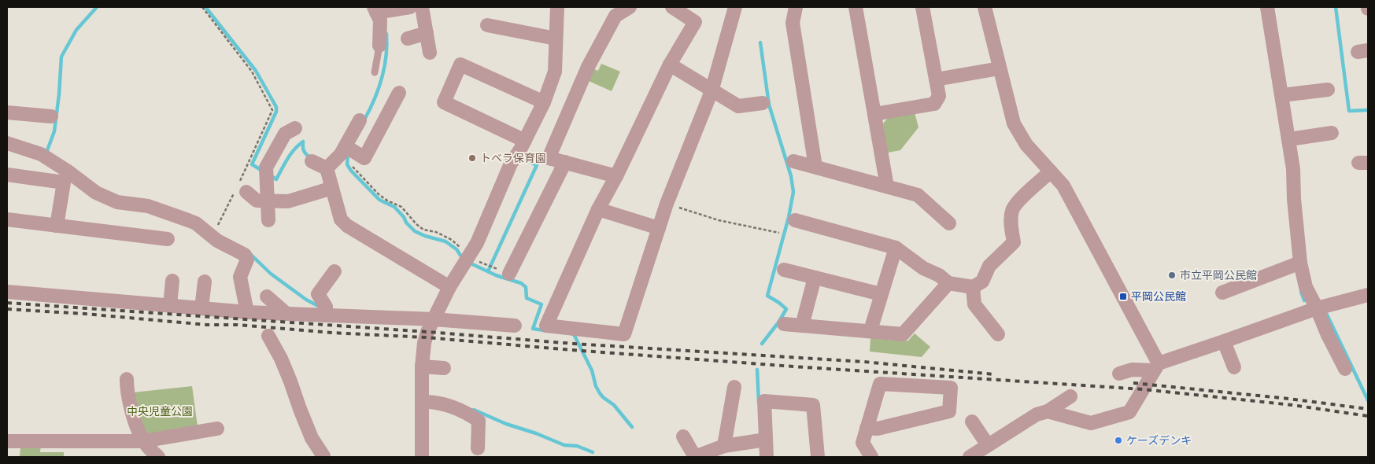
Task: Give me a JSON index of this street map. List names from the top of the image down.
{
  "parks": ["中央児童公園"],
  "places": {
    "other": ["トベラ保育園", "市立平岡公民館", "ケーズデンキ"],
    "transit": ["平岡公民館"]
  }
}
